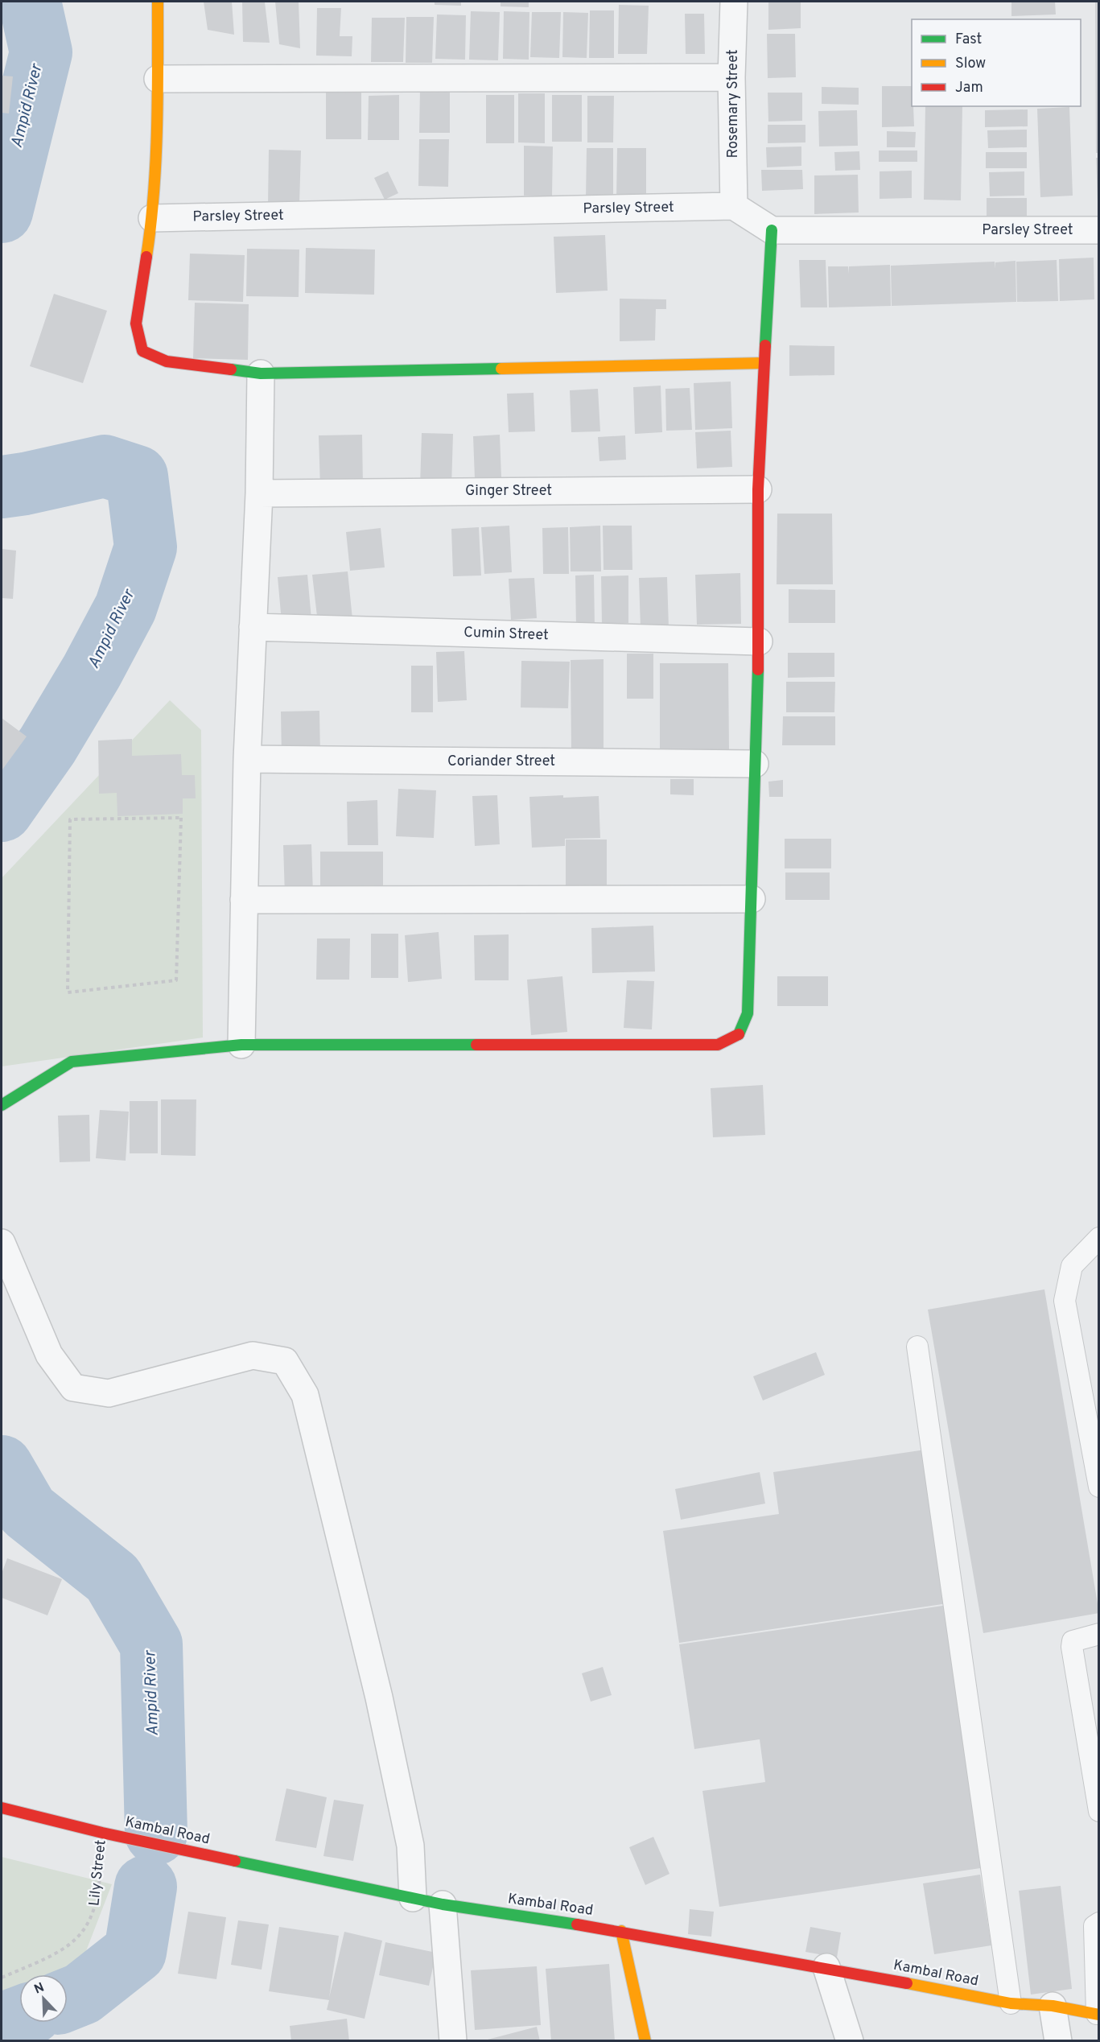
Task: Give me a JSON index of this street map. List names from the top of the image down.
{
  "streets": {
    "street": [
      "Rosemary Street",
      "Parsley Street",
      "Ginger Street",
      "Cumin Street",
      "Coriander Street",
      "Kambal Road"
    ],
    "path": ["Lily Street"]
  },
  "crossings": [
    ["Rosemary Street", "Parsley Street"],
    ["Kambal Road", "Lily Street"]
  ],
  "water": ["Ampid River"],
  "legend": ["Fast", "Slow", "Jam"],
  "north": "top left"
}
